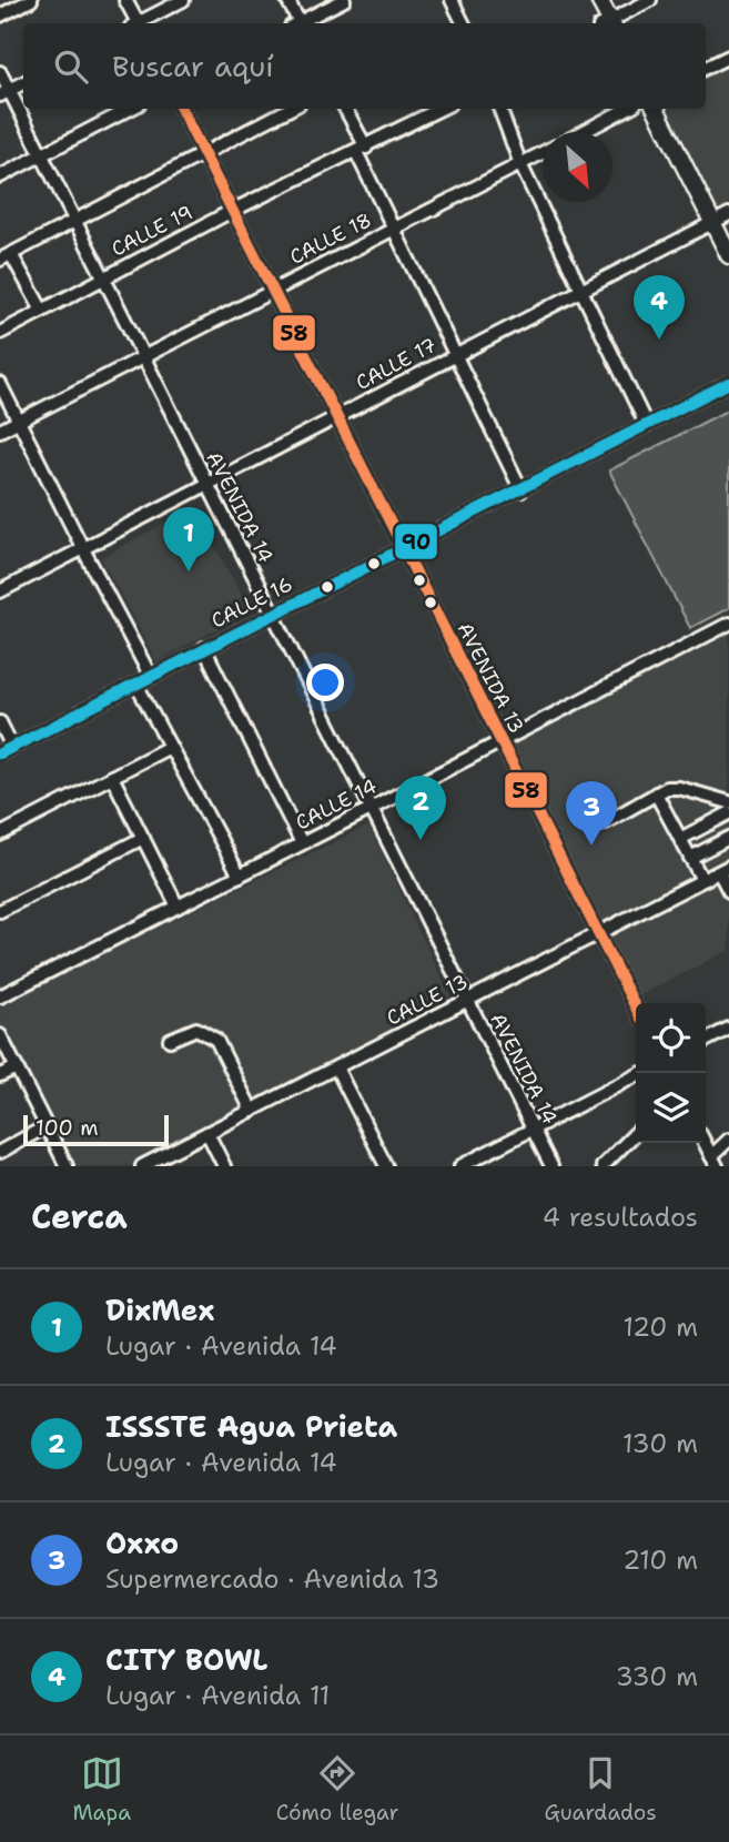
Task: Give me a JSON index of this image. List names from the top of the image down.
{
  "streets": {
    "street": [
      "CALLE 19",
      "CALLE 18",
      "CALLE 17",
      "AVENIDA 14",
      "CALLE 16",
      "AVENIDA 13",
      "CALLE 14",
      "CALLE 13"
    ]
  },
  "crossings": [
    ["CALLE 19", "AVENIDA 14"],
    ["CALLE 19", "AVENIDA 13"],
    ["CALLE 18", "AVENIDA 14"],
    ["CALLE 18", "AVENIDA 13"],
    ["CALLE 17", "AVENIDA 14"],
    ["CALLE 17", "AVENIDA 13"],
    ["AVENIDA 14", "CALLE 16"],
    ["AVENIDA 14", "CALLE 14"],
    ["AVENIDA 14", "CALLE 13"],
    ["CALLE 16", "AVENIDA 13"],
    ["AVENIDA 13", "CALLE 14"],
    ["AVENIDA 13", "CALLE 13"]
  ],
  "lines": ["transit line 58", "transit line 90"],
  "scale_bar": "100 m",
  "north": "bottom right",
  "page": {
    "search": "Buscar aquí",
    "pins": [
      "4",
      "1",
      "2",
      "3"
    ],
    "scale": "100 m",
    "heading": ["Cerca", "4 resultados"],
    "list": [
      {
        "mark": "1",
        "name": "DixMex",
        "note": "Lugar · Avenida 14",
        "value": "120 m"
      },
      {
        "mark": "2",
        "name": "ISSSTE Agua Prieta",
        "note": "Lugar · Avenida 14",
        "value": "130 m"
      },
      {
        "mark": "3",
        "name": "Oxxo",
        "note": "Supermercado · Avenida 13",
        "value": "210 m"
      },
      {
        "mark": "4",
        "name": "CITY BOWL",
        "note": "Lugar · Avenida 11",
        "value": "330 m"
      }
    ],
    "nav": ["Mapa", "Cómo llegar", "Guardados"]
  }
}
